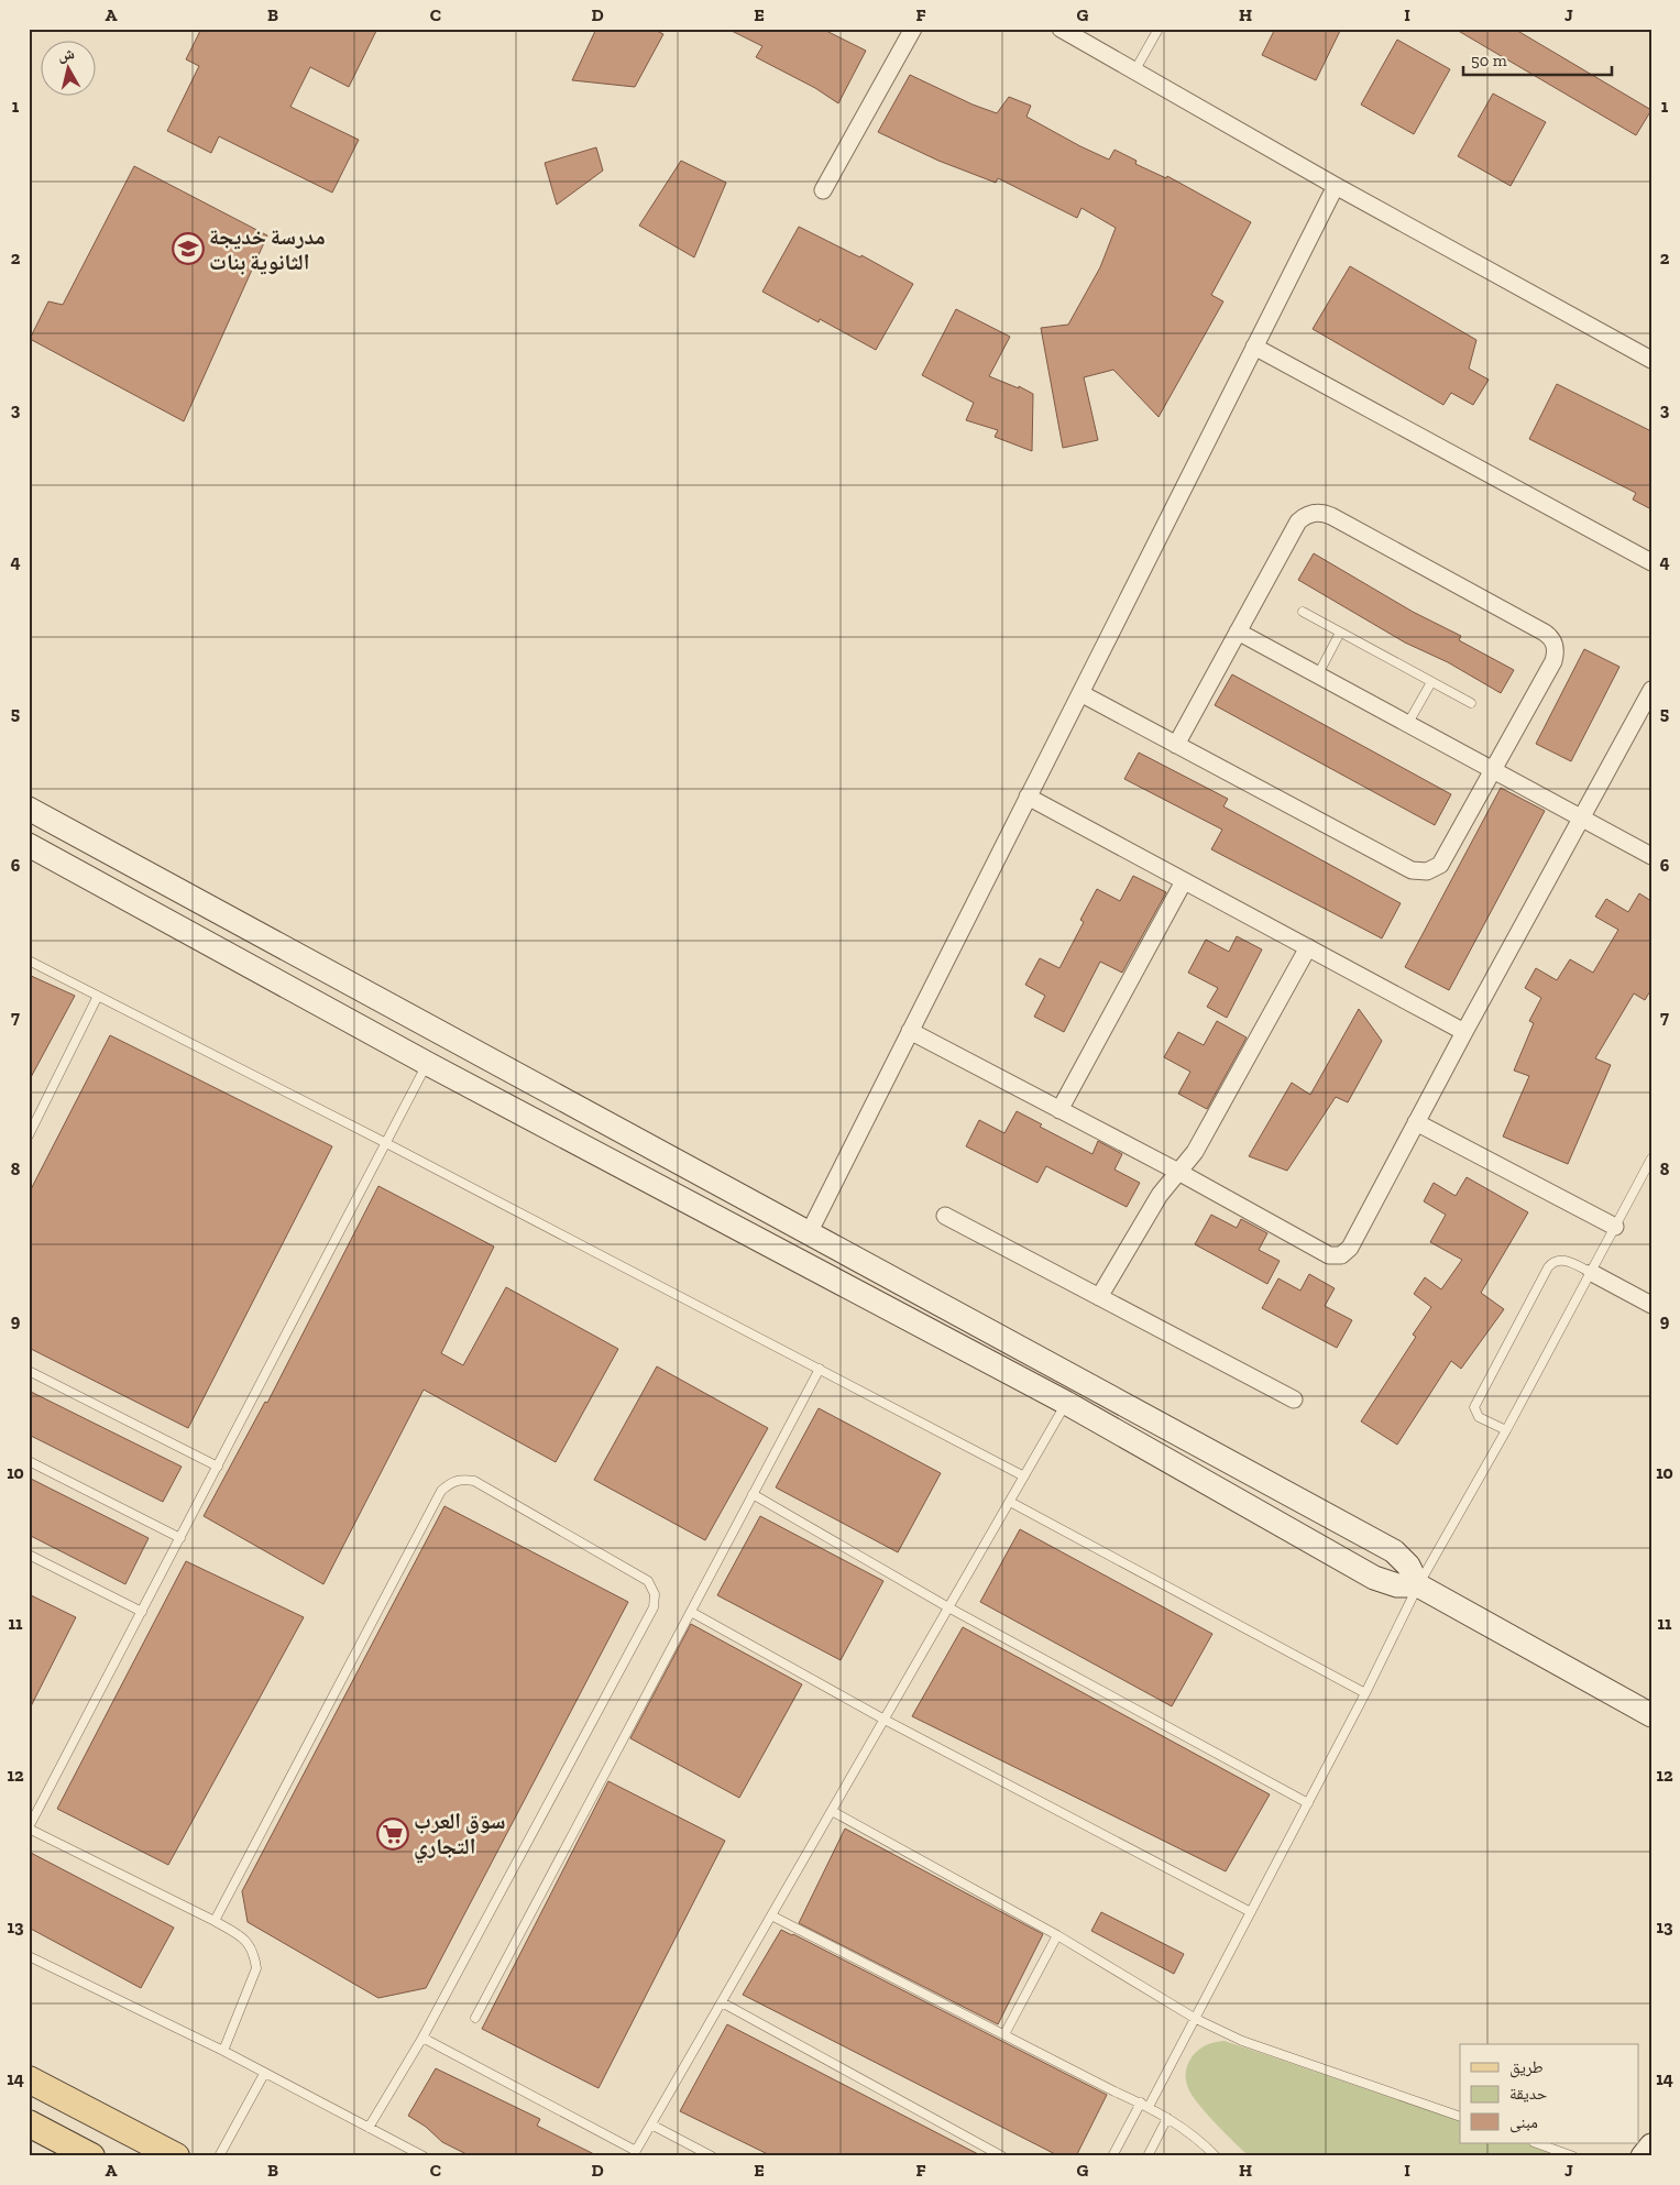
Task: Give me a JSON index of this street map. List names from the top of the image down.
{
  "places": {
    "school or university": ["مدرسة خديجة الثانوية بنات"],
    "supermarket": ["سوق العرب التجاري"]
  },
  "legend": ["طريق", "حديقة", "مبنى"],
  "scale_bar": "50 m",
  "north": "top",
  "grid": {
    "columns": [
      "A",
      "B",
      "C",
      "D",
      "E",
      "F",
      "G",
      "H",
      "I",
      "J"
    ],
    "rows": [
      "1",
      "2",
      "3",
      "4",
      "5",
      "6",
      "7",
      "8",
      "9",
      "10",
      "11",
      "12",
      "13",
      "14"
    ]
  }
}
